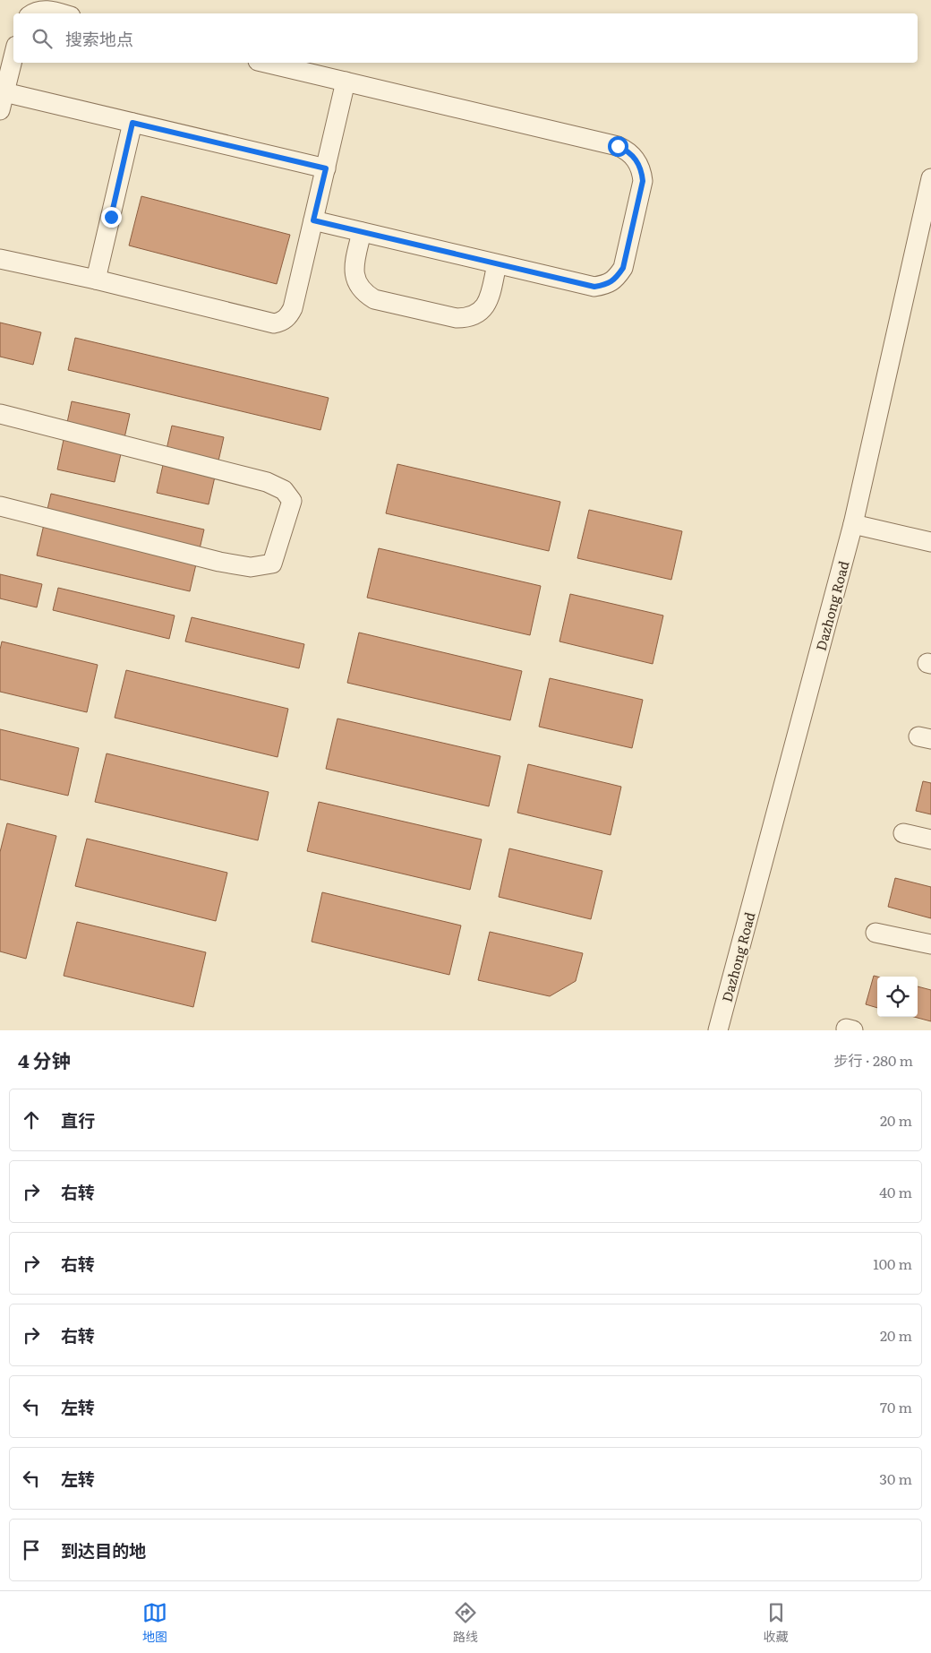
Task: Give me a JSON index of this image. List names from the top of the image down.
{
  "streets": {
    "street": ["Dazhong Road"]
  },
  "page": {
    "search": "搜索地点",
    "heading": ["4 分钟", "步行 · 280 m"],
    "list": [
      ["直行", "20 m"],
      ["右转", "40 m"],
      ["右转", "100 m"],
      ["右转", "20 m"],
      ["左转", "70 m"],
      ["左转", "30 m"],
      "到达目的地"
    ],
    "nav": ["地图", "路线", "收藏"]
  }
}
